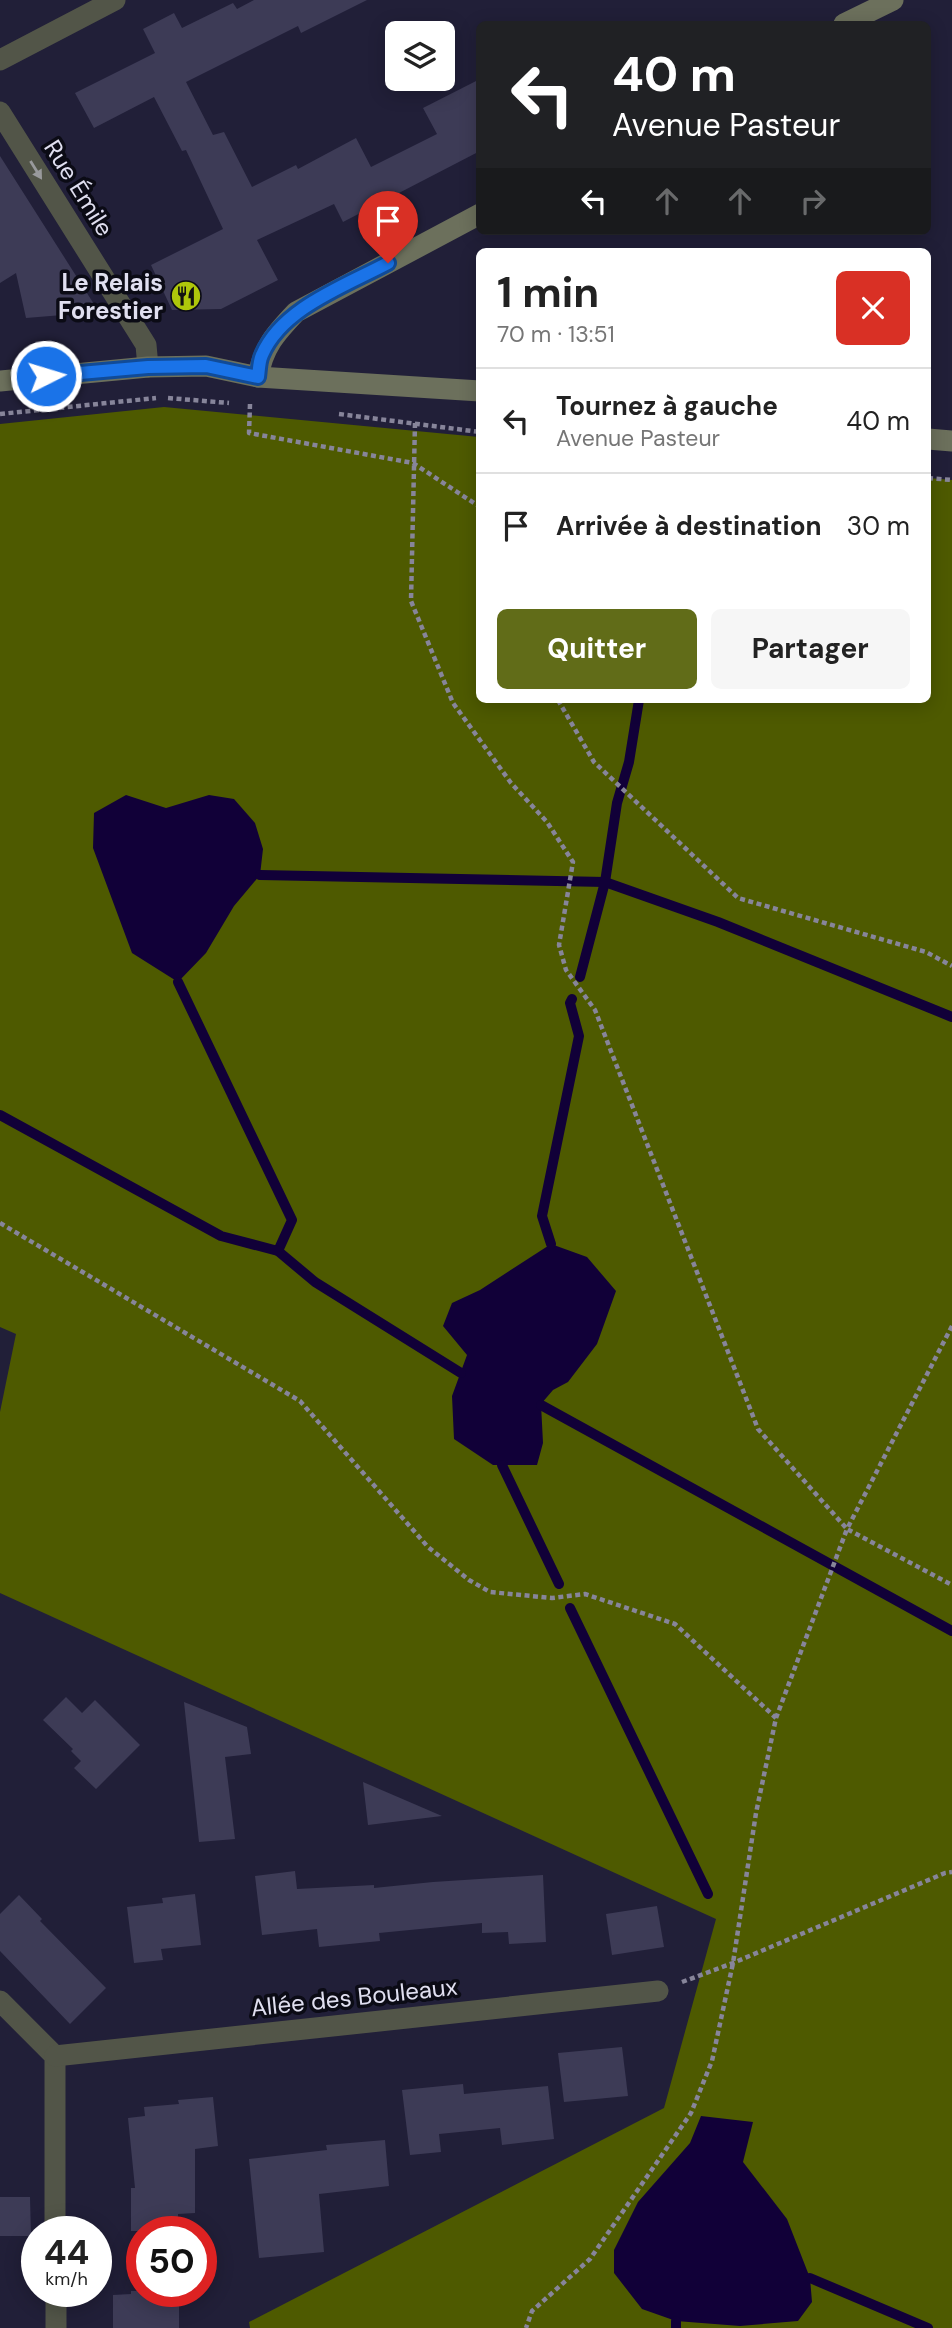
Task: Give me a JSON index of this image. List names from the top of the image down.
{
  "streets": {
    "street": ["Rue Émile", "Allée des Bouleaux"]
  },
  "one_way": ["Rue Émile"],
  "places": {
    "restaurant": ["Le Relais Forestier"]
  },
  "page": {
    "turn": ["40 m", "Avenue Pasteur"],
    "heading": ["1 min", "70 m · 13:51"],
    "list": [
      {
        "name": "Tournez à gauche",
        "note": "Avenue Pasteur",
        "value": "40 m"
      },
      {
        "name": "Arrivée à destination",
        "value": "30 m"
      }
    ],
    "buttons": ["Quitter", "Partager"],
    "speed": "44 km/h",
    "limit": "50"
  }
}
